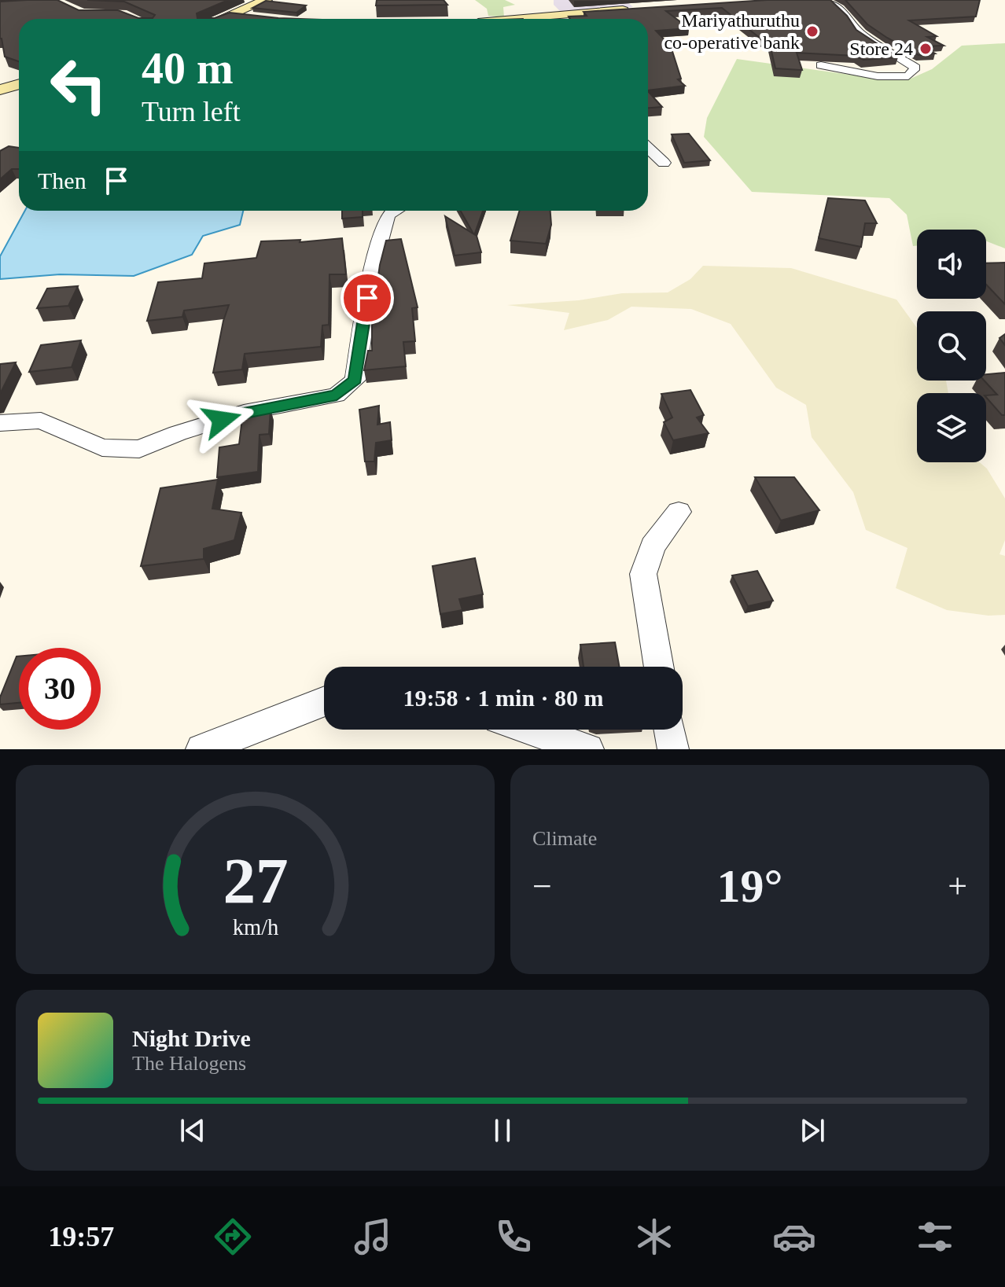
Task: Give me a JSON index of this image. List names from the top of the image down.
{
  "places": ["Mariyathuruthu co-operative bank", "Store 24"],
  "page": {
    "turn": ["40 m", "Turn left"],
    "then": "Then",
    "limit": "30",
    "trip": "19:58 · 1 min · 80 m",
    "tile": "Climate",
    "heat": ["−", "19°", "+"],
    "song": ["Night Drive", "The Halogens"],
    "tabs": "19:57",
    "gauge": ["27", "km/h"]
  }
}
